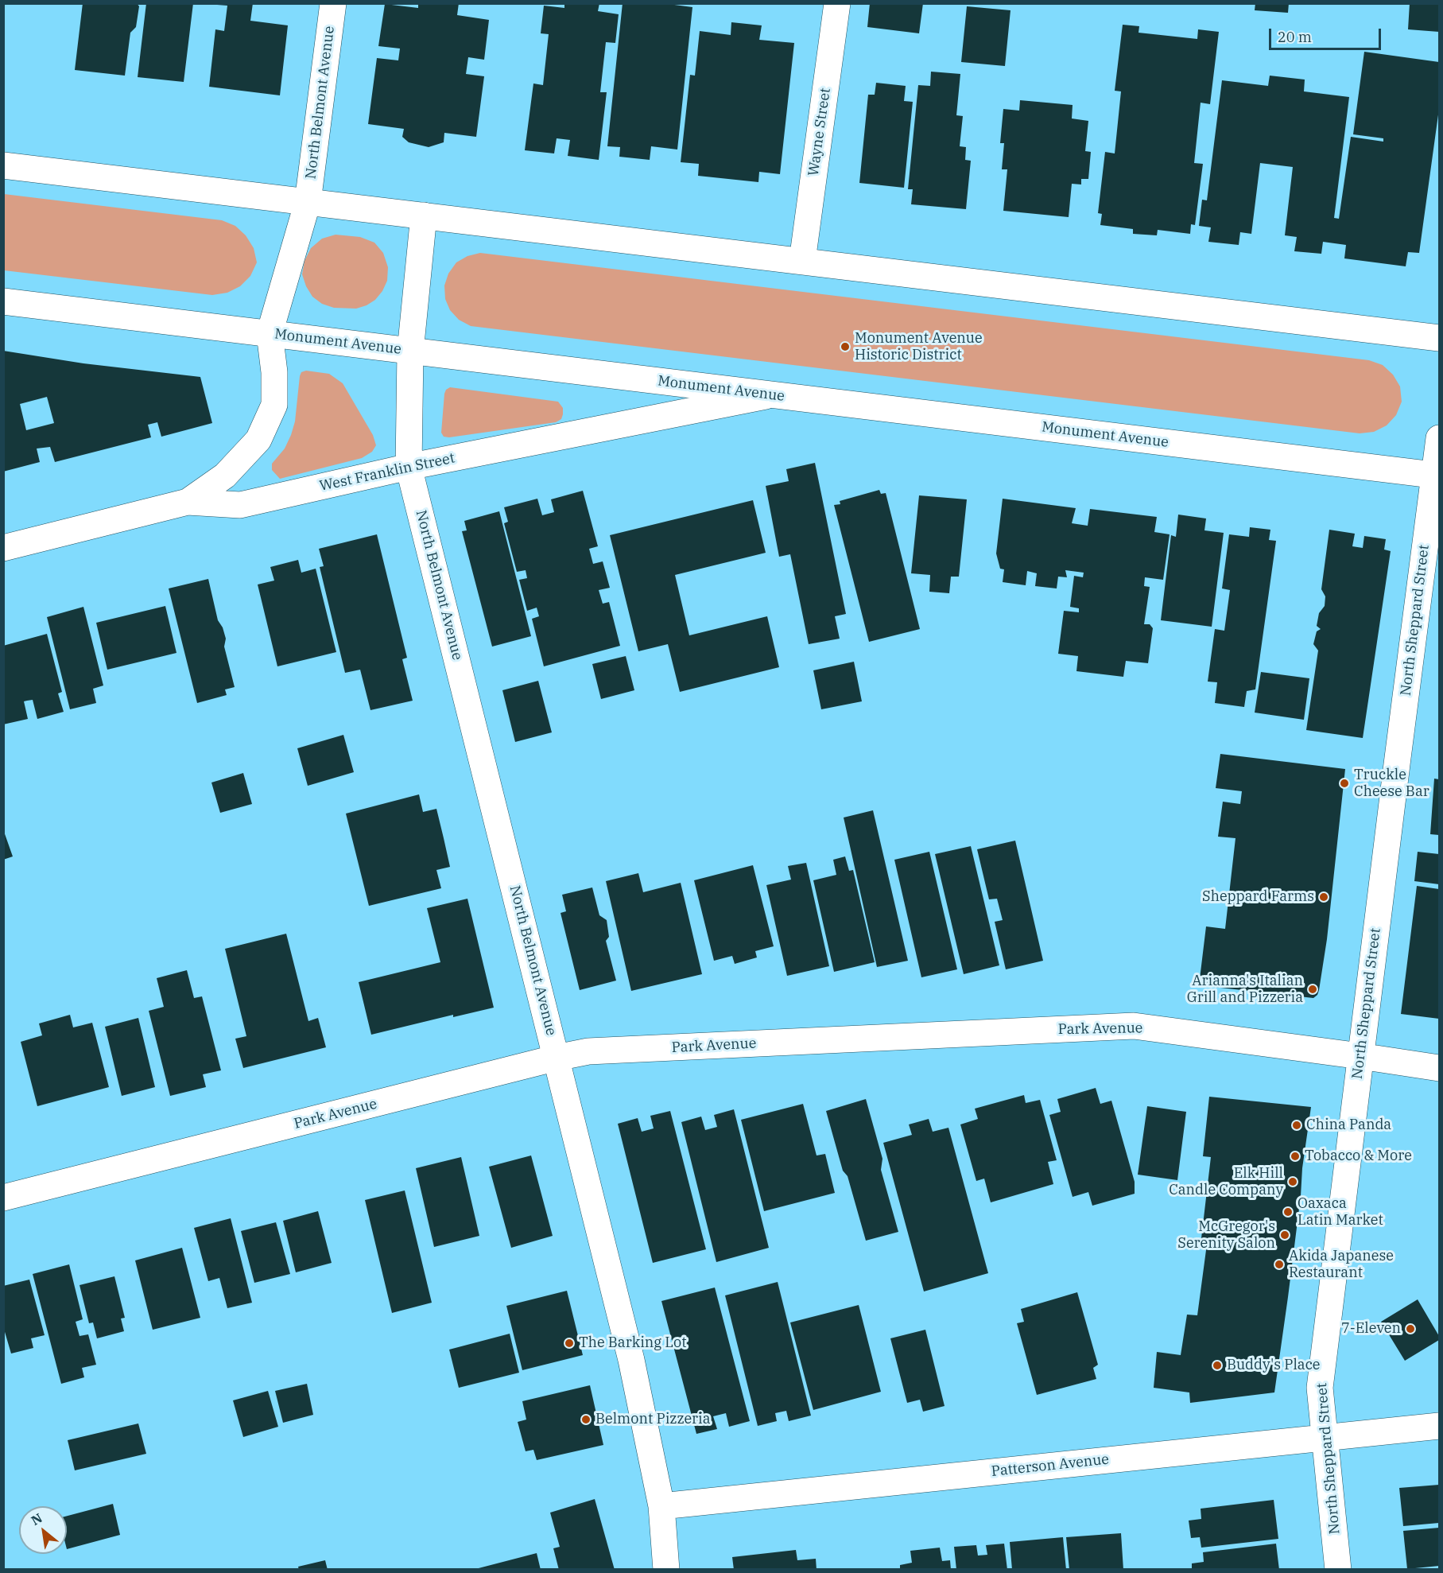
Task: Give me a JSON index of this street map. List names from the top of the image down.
{
  "streets": {
    "street": [
      "North Belmont Avenue",
      "Wayne Street",
      "Monument Avenue",
      "West Franklin Street",
      "North Sheppard Street",
      "Park Avenue",
      "Patterson Avenue"
    ]
  },
  "crossings": [
    ["North Belmont Avenue", "Monument Avenue"],
    ["North Belmont Avenue", "West Franklin Street"],
    ["North Belmont Avenue", "Park Avenue"],
    ["North Belmont Avenue", "Patterson Avenue"],
    ["Monument Avenue", "West Franklin Street"],
    ["Monument Avenue", "North Sheppard Street"],
    ["North Sheppard Street", "Park Avenue"],
    ["North Sheppard Street", "Patterson Avenue"]
  ],
  "places": [
    "Monument Avenue Historic District",
    "Truckle Cheese Bar",
    "Sheppard Farms",
    "Arianna's Italian Grill and Pizzeria",
    "China Panda",
    "Tobacco & More",
    "Elk Hill Candle Company",
    "Oaxaca Latin Market",
    "McGregor's Serenity Salon",
    "Akida Japanese Restaurant",
    "7-Eleven",
    "The Barking Lot",
    "Buddy's Place",
    "Belmont Pizzeria"
  ],
  "scale_bar": "20 m",
  "north": "top left"
}
